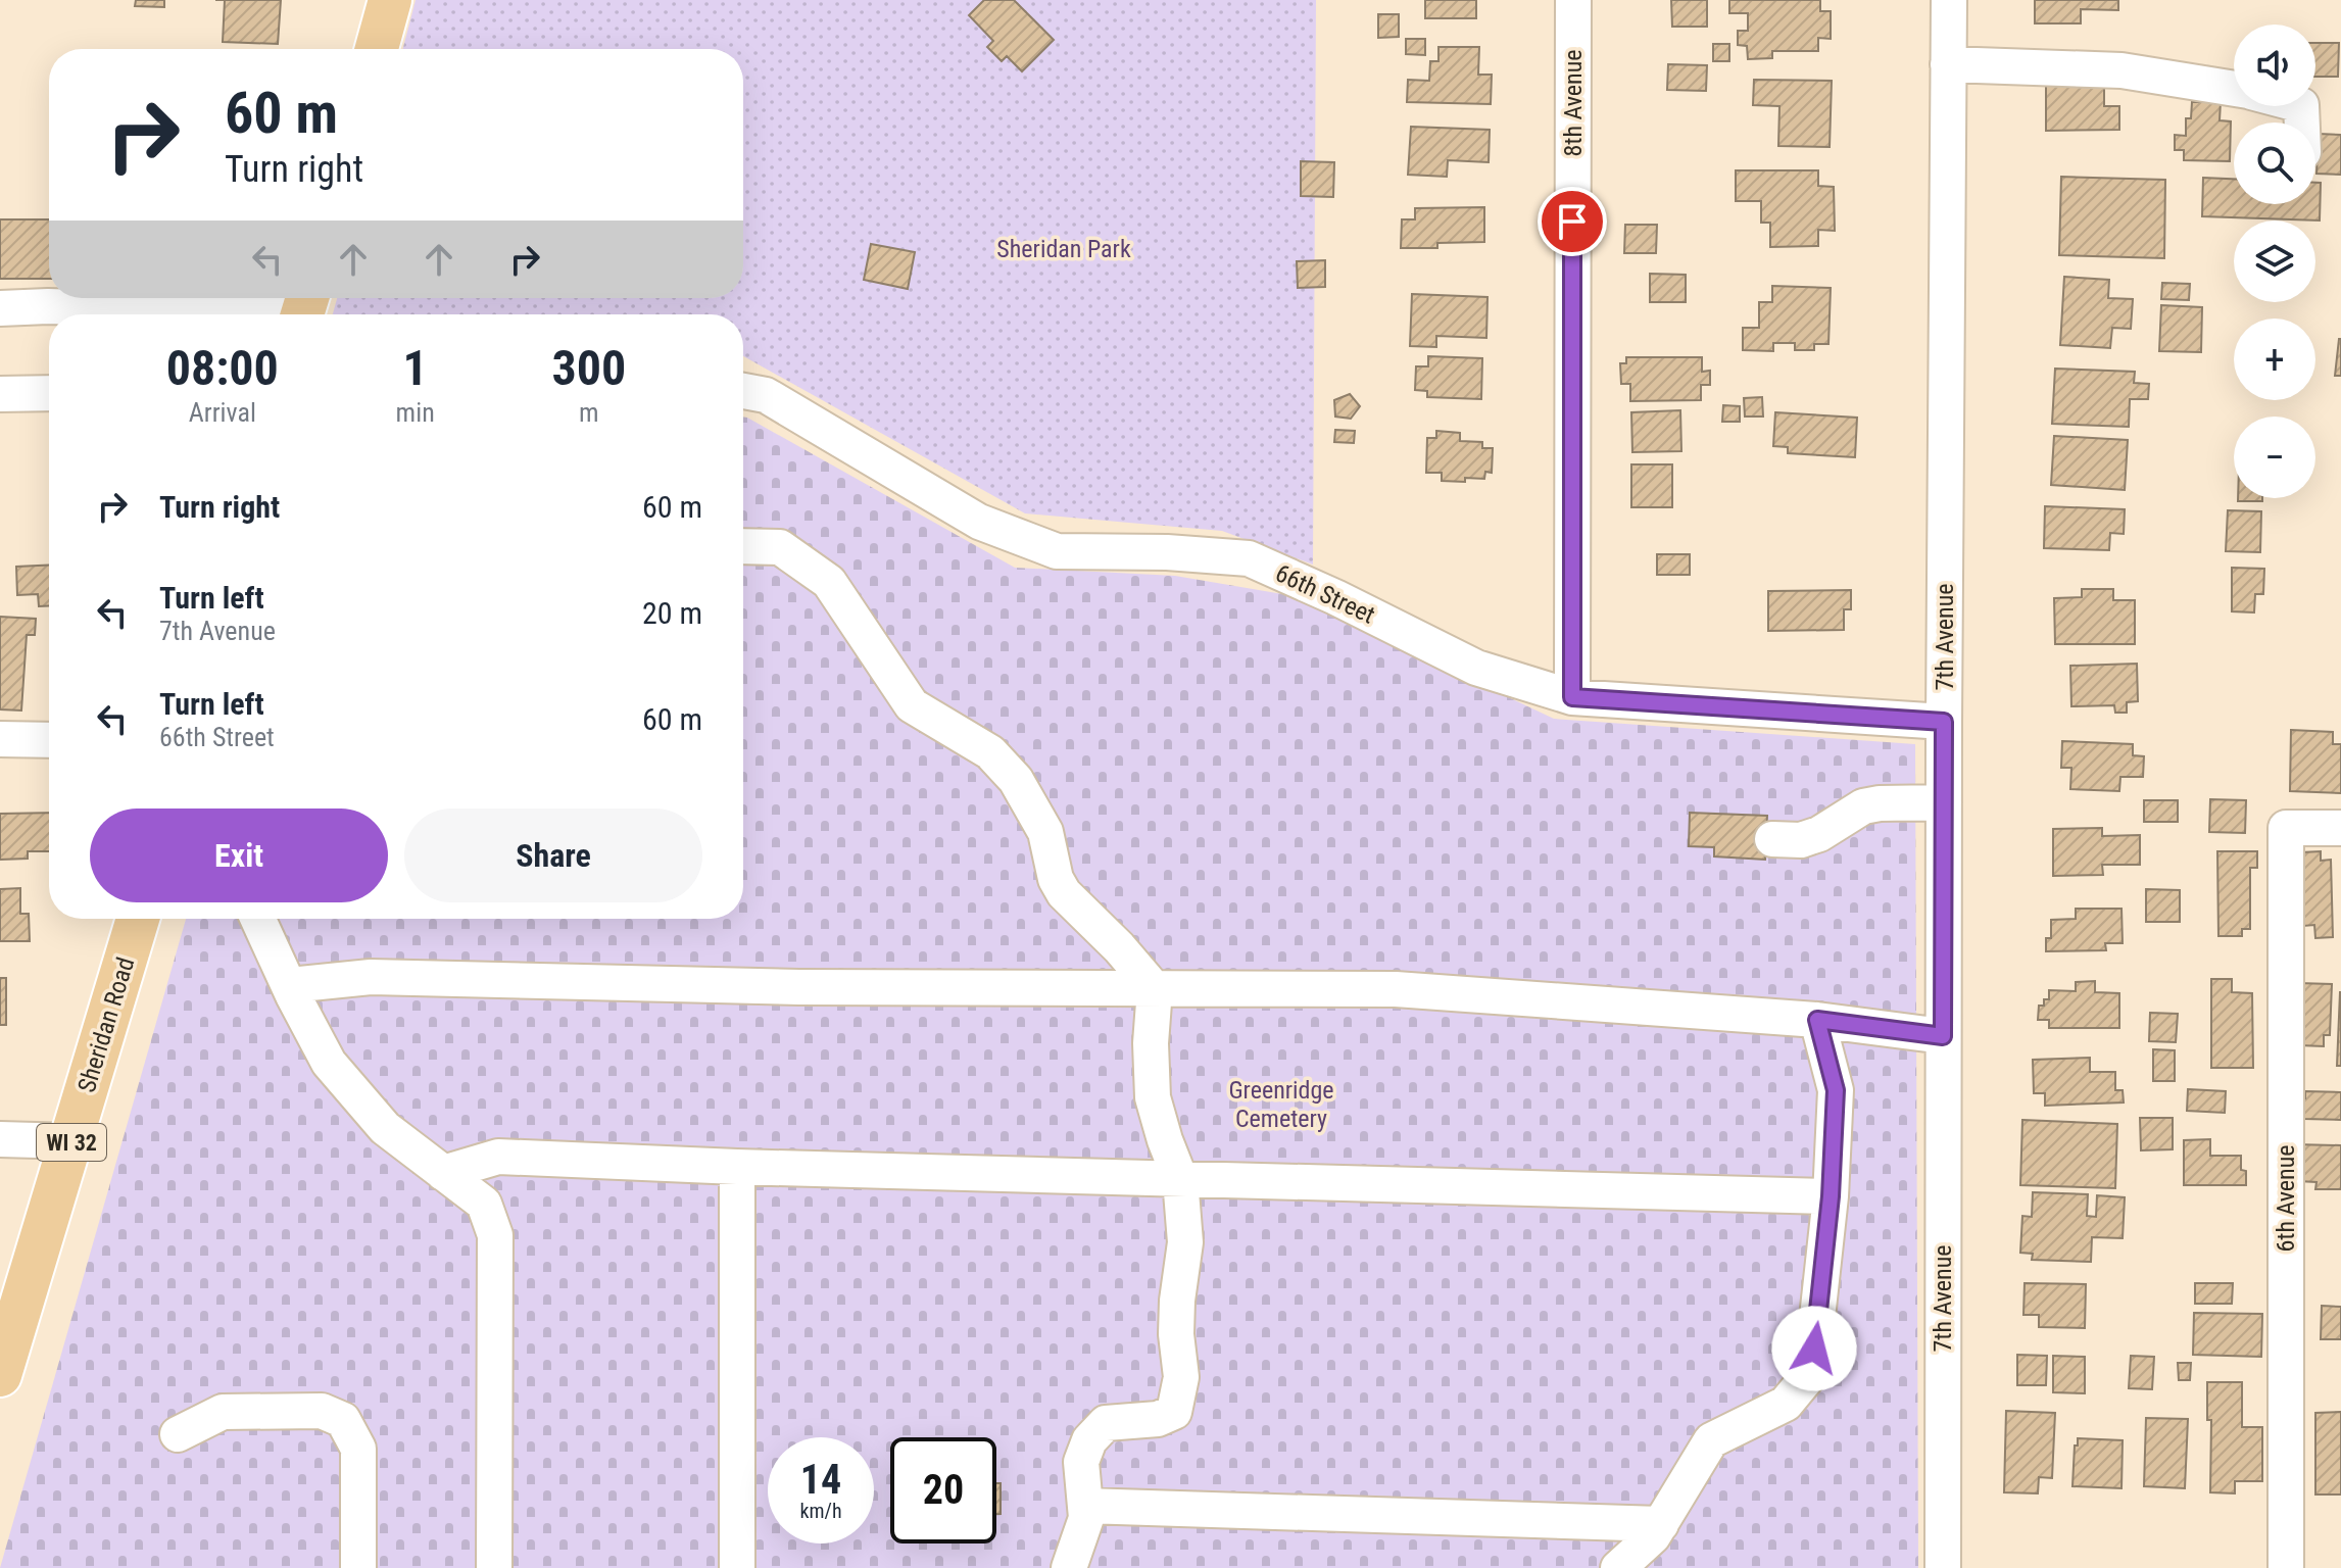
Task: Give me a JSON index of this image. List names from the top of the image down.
{
  "streets": {
    "main road": ["Sheridan Road", "WI 32"],
    "street": [
      "8th Avenue",
      "66th Street",
      "7th Avenue",
      "6th Avenue"
    ]
  },
  "crossings": [
    ["8th Avenue", "66th Street"],
    ["66th Street", "7th Avenue"]
  ],
  "parks": ["Sheridan Park", "Greenridge Cemetery"],
  "page": {
    "map_buttons": ["+", "−"],
    "turn": ["60 m", "Turn right"],
    "eta": [
      "08:00",
      "Arrival",
      "1",
      "min",
      "300",
      "m"
    ],
    "list": [
      {
        "name": "Turn right",
        "value": "60 m"
      },
      {
        "name": "Turn left",
        "note": "7th Avenue",
        "value": "20 m"
      },
      {
        "name": "Turn left",
        "note": "66th Street",
        "value": "60 m"
      }
    ],
    "buttons": ["Exit", "Share"],
    "speed": "14 km/h",
    "limit": "20"
  }
}
